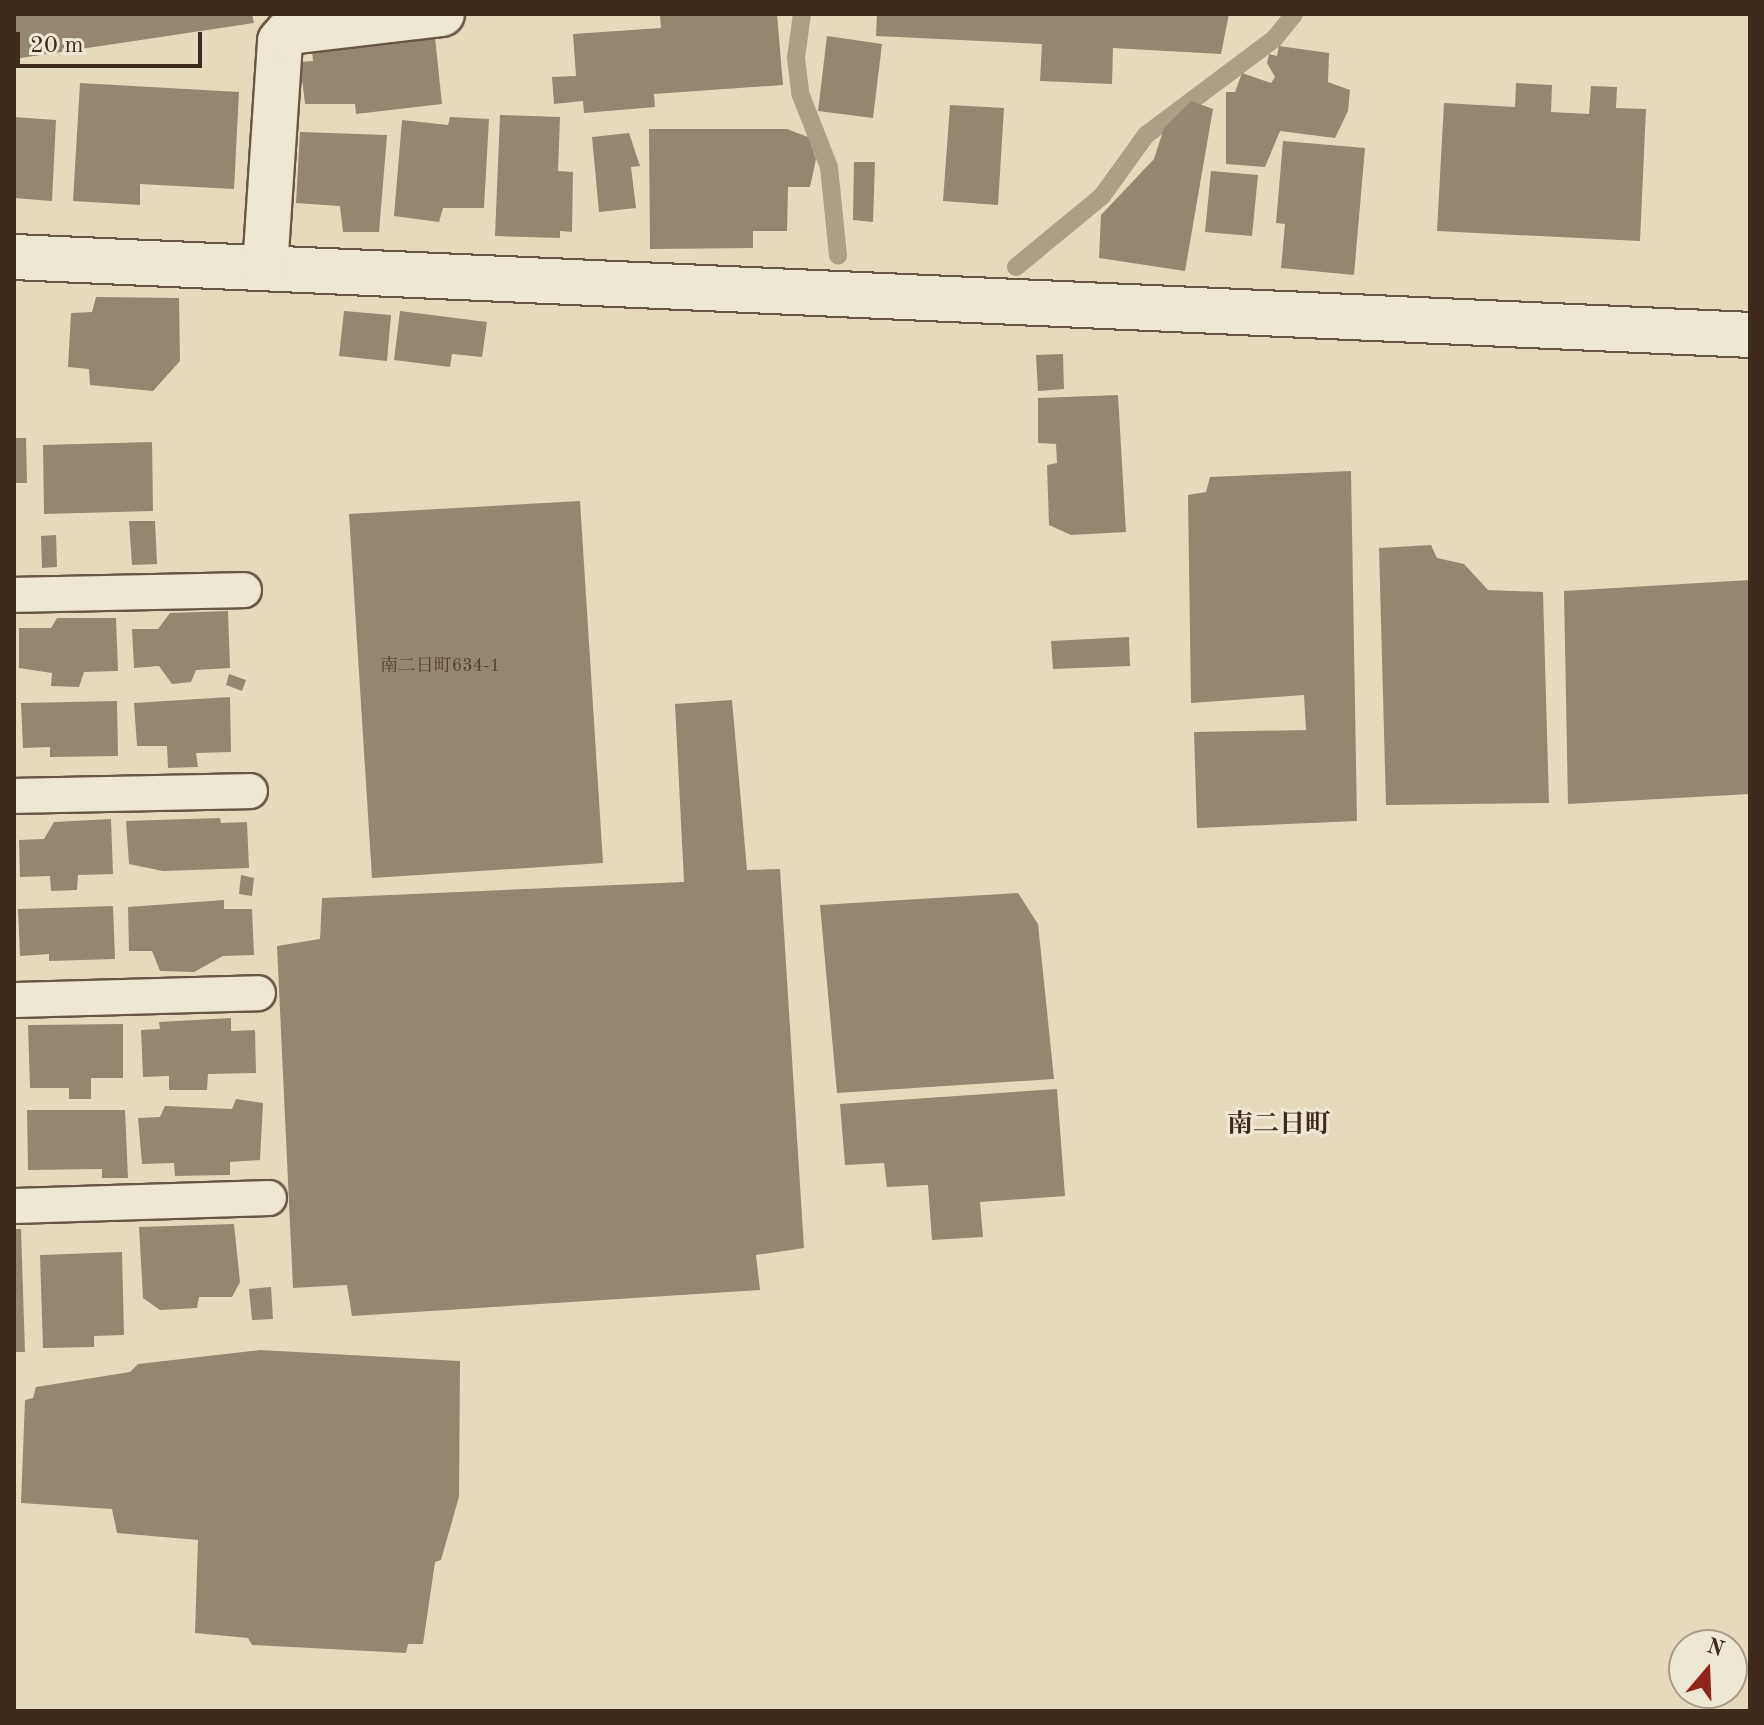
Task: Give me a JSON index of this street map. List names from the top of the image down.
{
  "districts": ["南二日町"],
  "house_numbers": ["南二日町634-1"],
  "scale_bar": "20 m",
  "north": "top"
}
